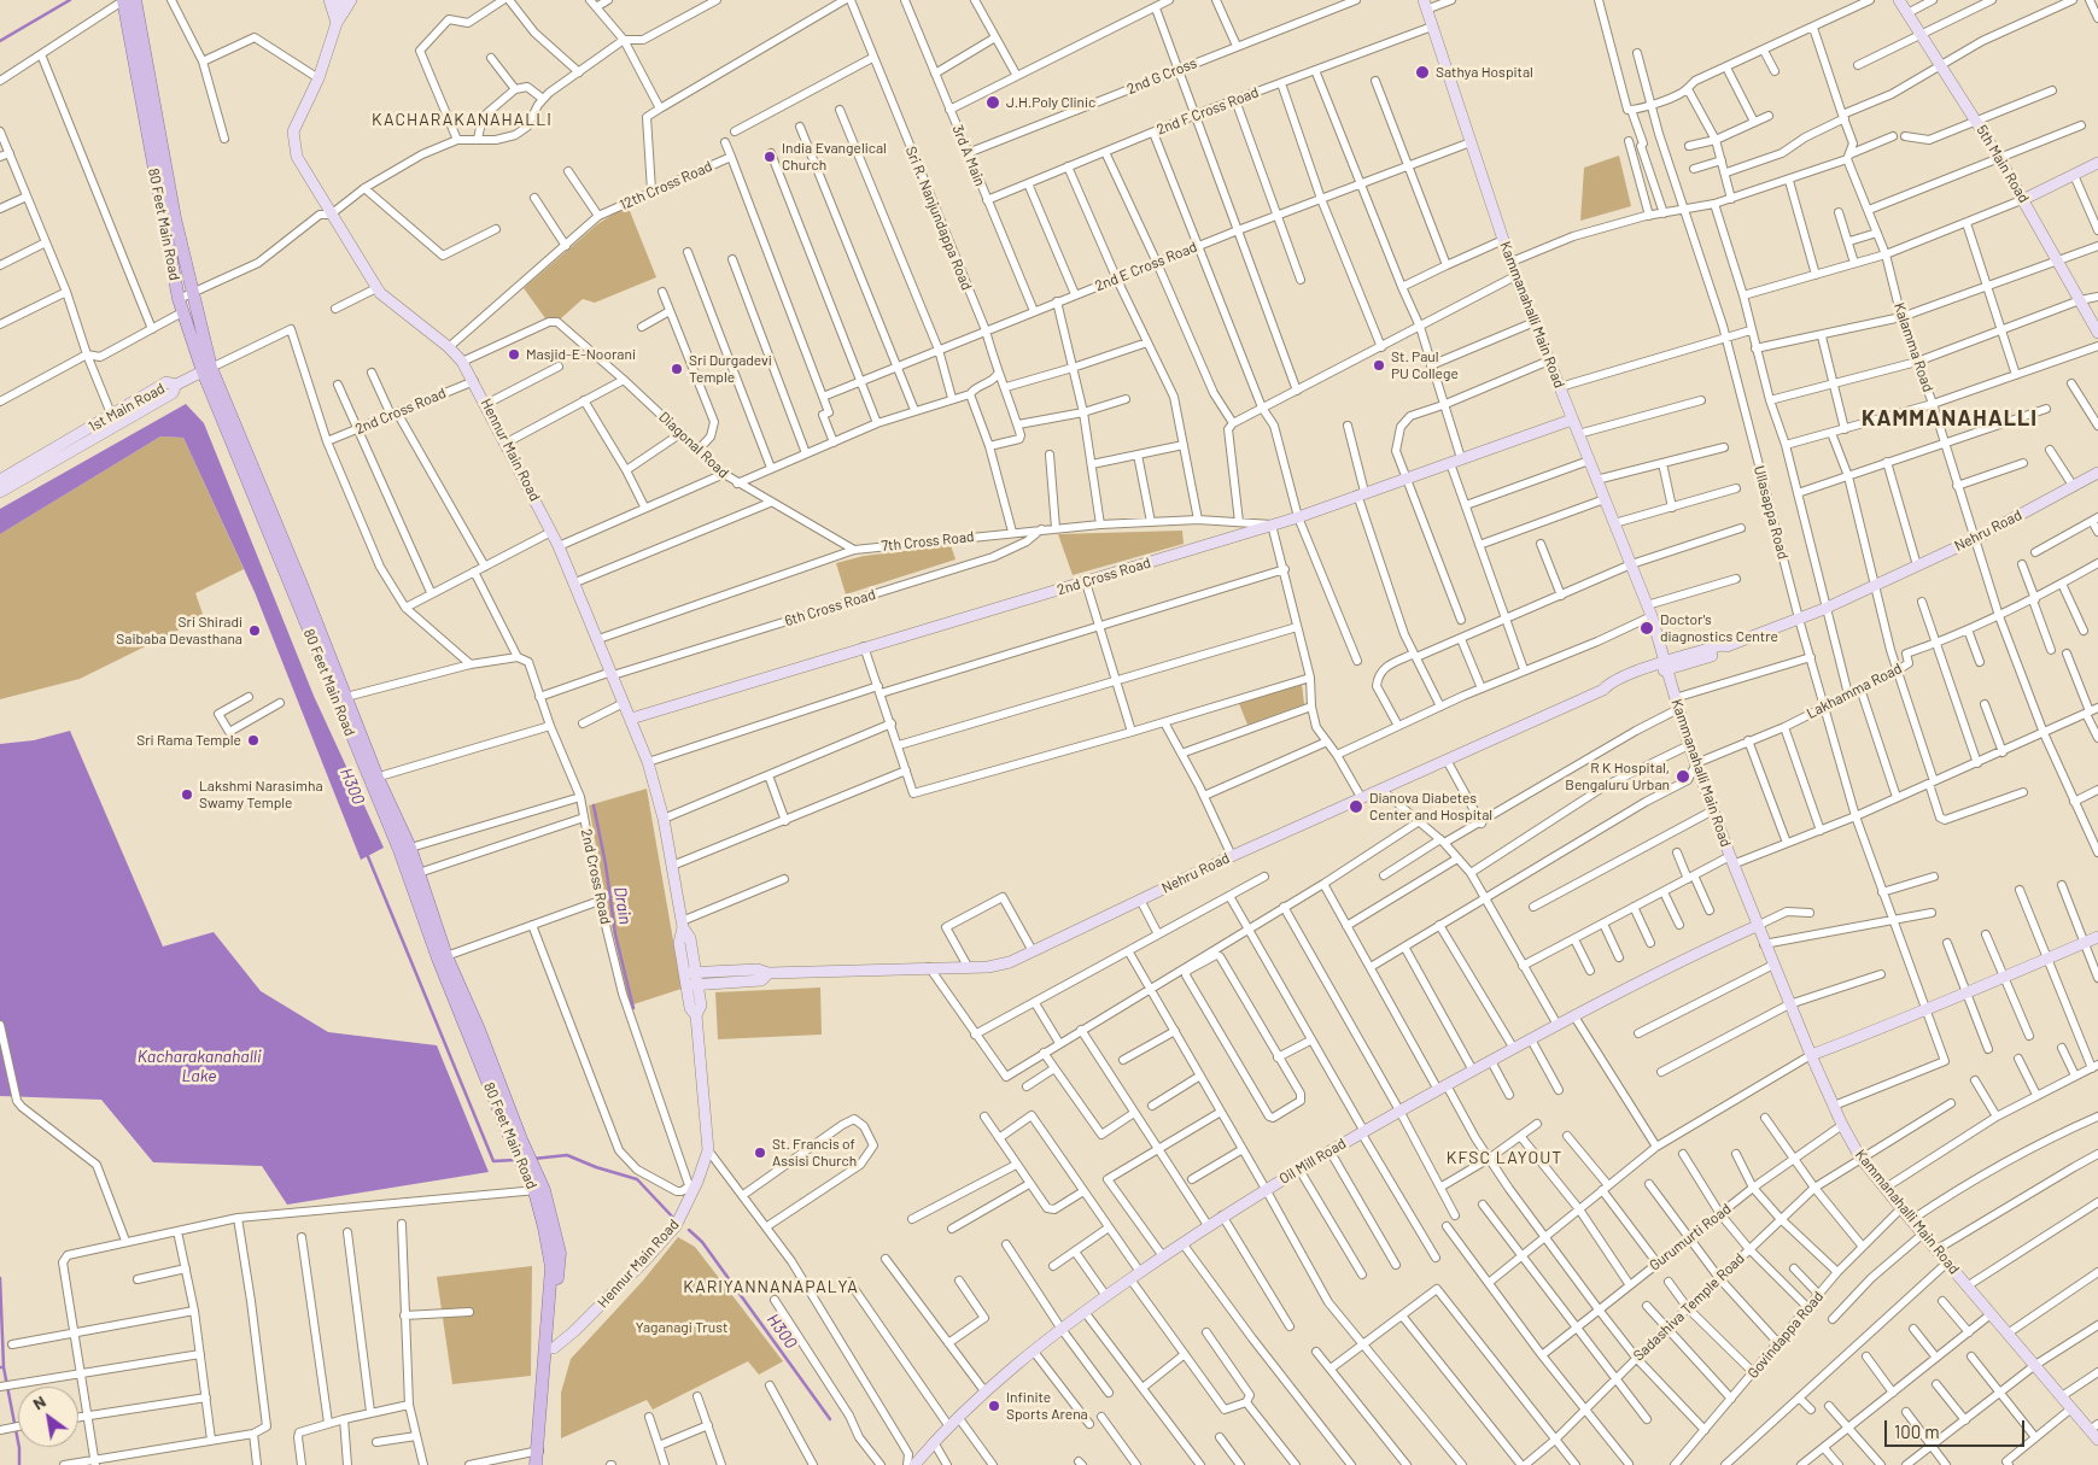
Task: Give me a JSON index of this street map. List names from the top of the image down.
{
  "streets": {
    "main road": ["80 Feet Main Road"],
    "street": [
      "2nd G Cross",
      "2nd F Cross Road",
      "3rd A Main",
      "5th Main Road",
      "12th Cross Road",
      "Sri R. Nanjundappa Road",
      "2nd E Cross Road",
      "Kammanahalli Main Road",
      "Kalamma Road",
      "1st Main Road",
      "2nd Cross Road",
      "Diagonal Road",
      "Hennur Main Road",
      "Ullasappa Road",
      "Nehru Road",
      "7th Cross Road",
      "6th Cross Road",
      "Lakhamma Road",
      "Oil Mill Road",
      "Gurumurti Road",
      "Sadashiva Temple Road",
      "Govindappa Road"
    ]
  },
  "crossings": [
    ["2nd G Cross", "3rd A Main"],
    ["2nd F Cross Road", "3rd A Main"],
    ["2nd F Cross Road", "Kammanahalli Main Road"],
    ["3rd A Main", "2nd E Cross Road"],
    ["12th Cross Road", "2nd E Cross Road"],
    ["12th Cross Road", "Hennur Main Road"],
    ["Sri R. Nanjundappa Road", "2nd E Cross Road"],
    ["80 Feet Main Road", "1st Main Road"],
    ["80 Feet Main Road", "Hennur Main Road"],
    ["2nd E Cross Road", "Kammanahalli Main Road"],
    ["Kammanahalli Main Road", "2nd Cross Road"],
    ["Kammanahalli Main Road", "Ullasappa Road"],
    ["Kammanahalli Main Road", "Nehru Road"],
    ["Kammanahalli Main Road", "Lakhamma Road"],
    ["Kammanahalli Main Road", "Oil Mill Road"],
    ["Kammanahalli Main Road", "Gurumurti Road"],
    ["Kammanahalli Main Road", "Sadashiva Temple Road"],
    ["Kammanahalli Main Road", "Govindappa Road"],
    ["Kalamma Road", "Nehru Road"],
    ["Kalamma Road", "Lakhamma Road"],
    ["1st Main Road", "2nd Cross Road"],
    ["2nd Cross Road", "Hennur Main Road"],
    ["2nd Cross Road", "7th Cross Road"],
    ["2nd Cross Road", "6th Cross Road"],
    ["Diagonal Road", "Hennur Main Road"],
    ["Diagonal Road", "7th Cross Road"],
    ["Hennur Main Road", "Nehru Road"],
    ["Hennur Main Road", "7th Cross Road"],
    ["Hennur Main Road", "6th Cross Road"],
    ["Ullasappa Road", "Nehru Road"],
    ["Ullasappa Road", "Lakhamma Road"],
    ["7th Cross Road", "6th Cross Road"]
  ],
  "districts": [
    "KACHARAKANAHALLI",
    "KAMMANAHALLI",
    "KFSC LAYOUT",
    "KARIYANNANAPALYA"
  ],
  "water": ["H300", "Drain", "Kacharakanahalli Lake"],
  "parks": ["Yaganagi Trust"],
  "places": [
    "Sathya Hospital",
    "J.H.Poly Clinic",
    "India Evangelical Church",
    "Masjid-E-Noorani",
    "St. Paul PU College",
    "Sri Durgadevi Temple",
    "Doctor's diagnostics Centre",
    "Sri Shiradi Saibaba Devasthana",
    "Sri Rama Temple",
    "R K Hospital, Bengaluru Urban",
    "Lakshmi Narasimha Swamy Temple",
    "Dianova Diabetes Center and Hospital",
    "St. Francis of Assisi Church",
    "Infinite Sports Arena"
  ],
  "scale_bar": "100 m",
  "north": "top left"
}
